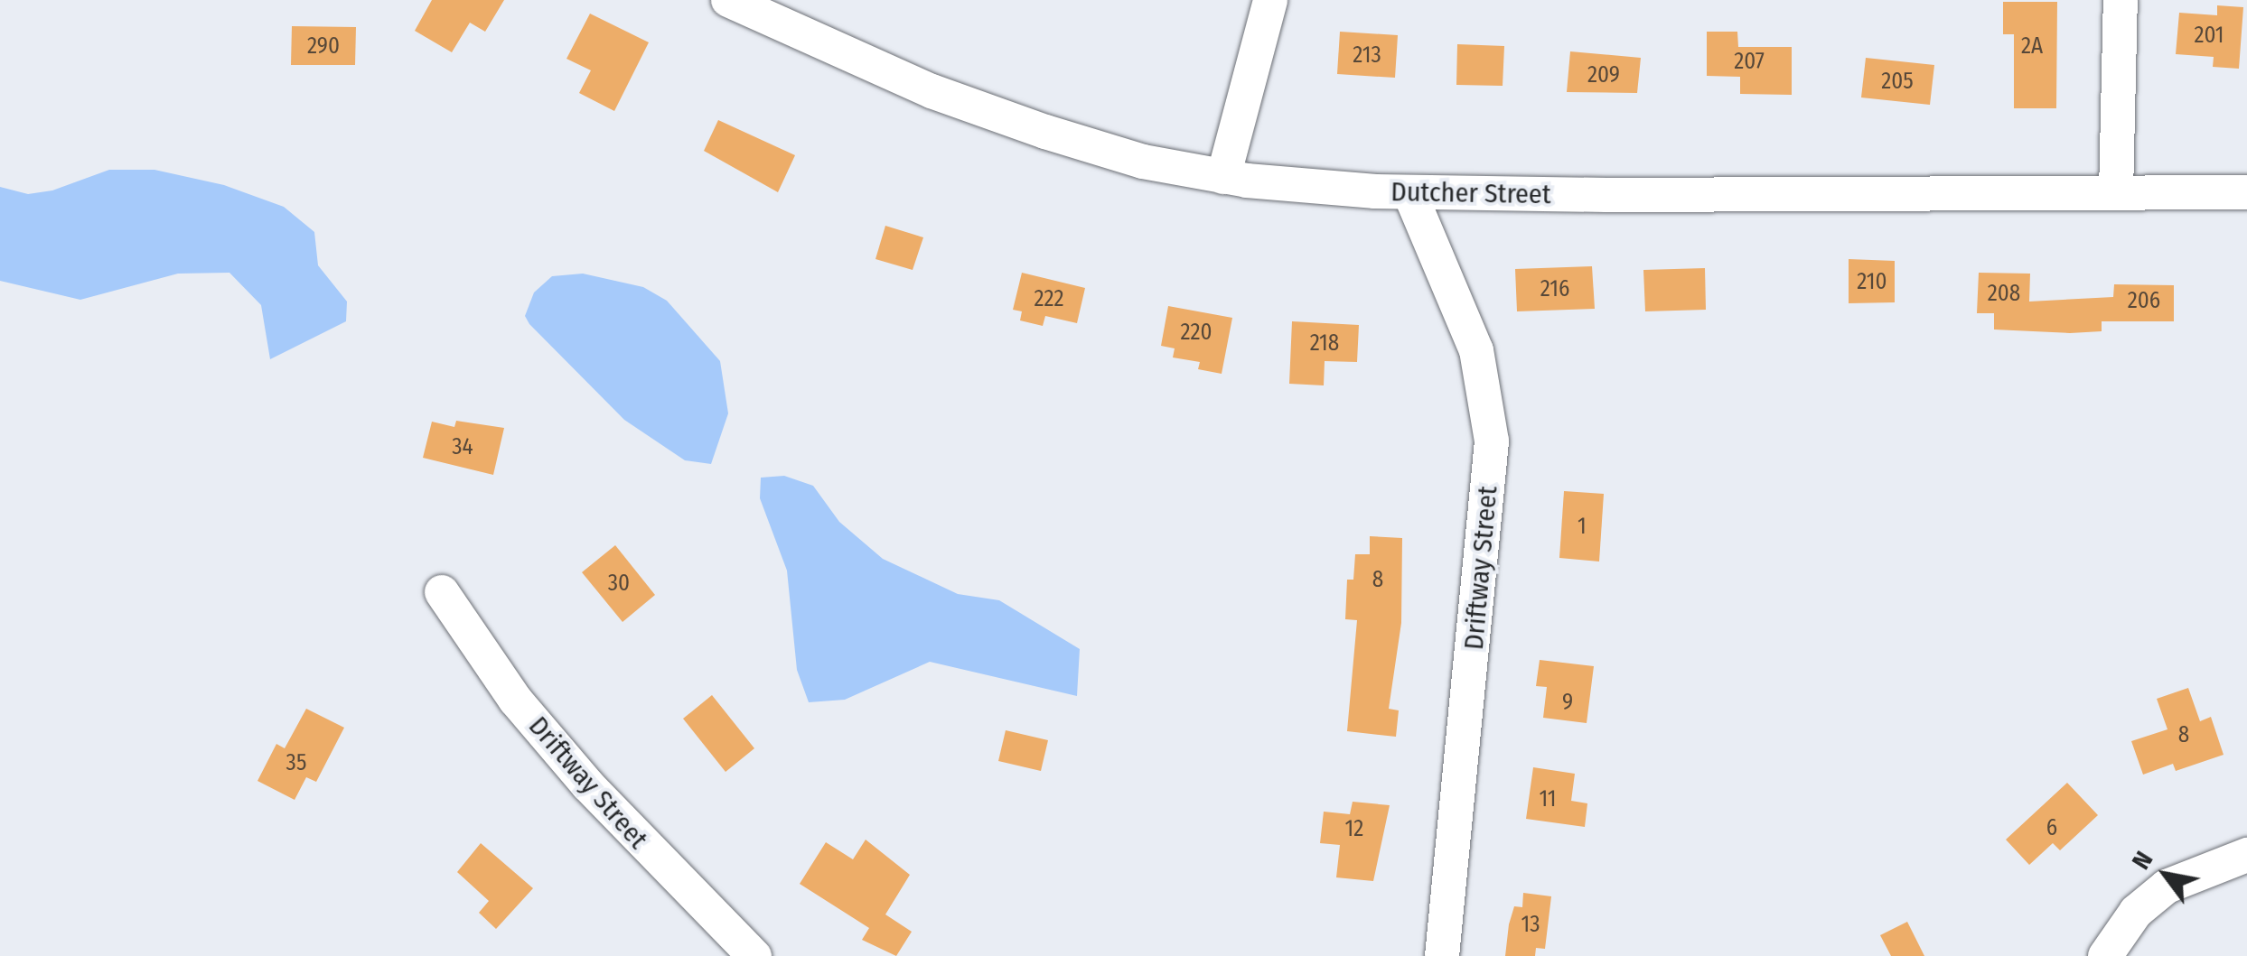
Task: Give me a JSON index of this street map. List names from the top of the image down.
{
  "streets": {
    "street": ["Dutcher Street", "Driftway Street"]
  },
  "crossings": [
    ["Dutcher Street", "Driftway Street"]
  ],
  "house_numbers": [
    "201",
    "290",
    "2A",
    "213",
    "207",
    "209",
    "205",
    "210",
    "216",
    "208",
    "222",
    "206",
    "220",
    "218",
    "34",
    "1",
    "8",
    "30",
    "9",
    "8",
    "35",
    "11",
    "6",
    "12",
    "13"
  ],
  "north": "top left"
}
